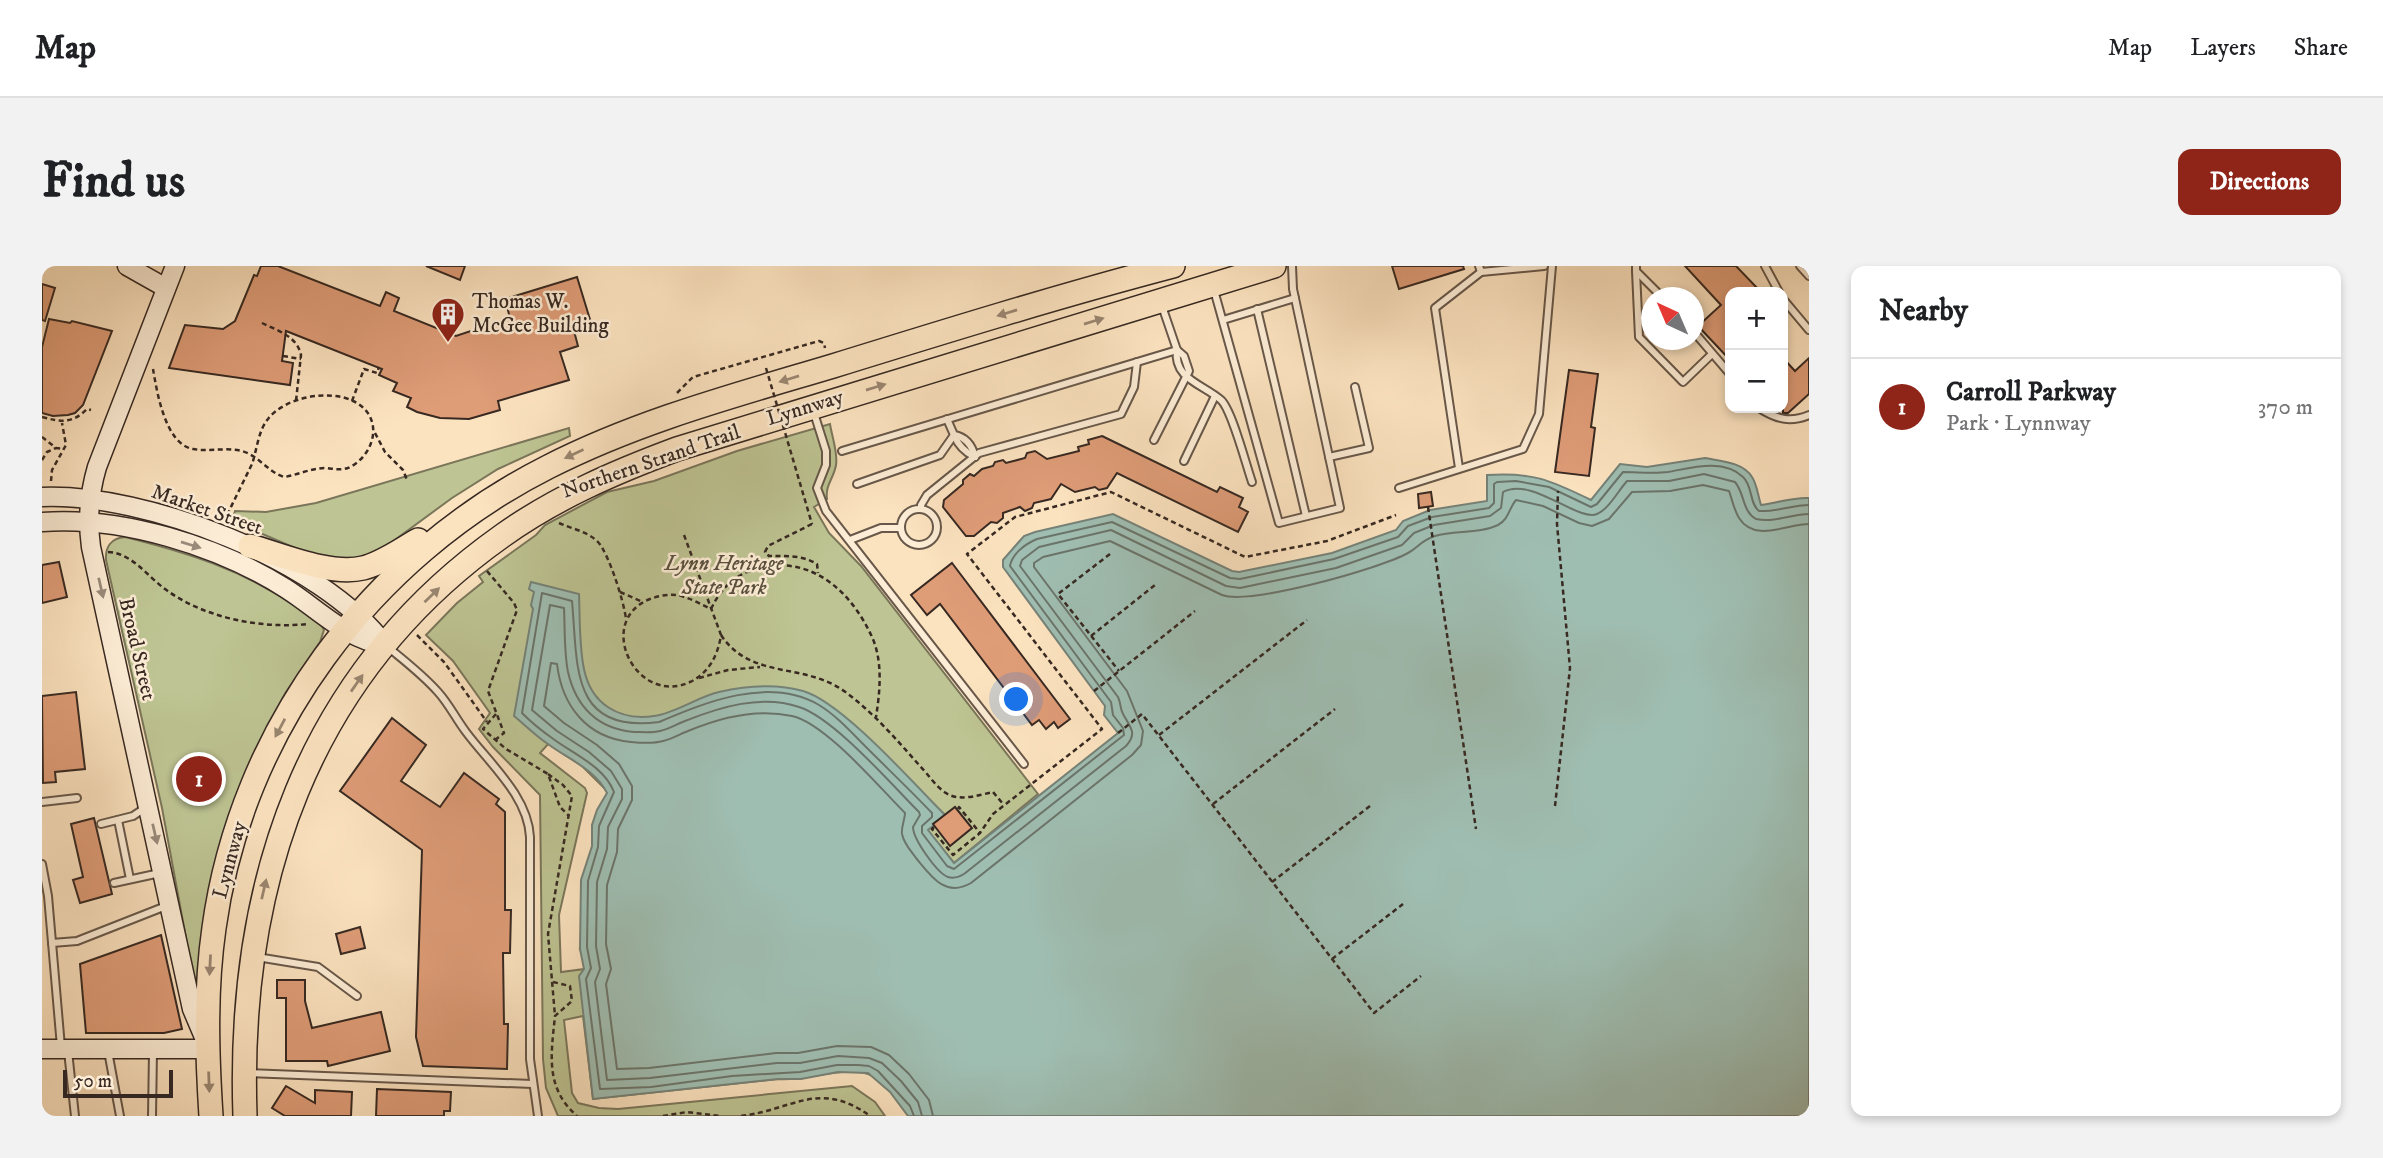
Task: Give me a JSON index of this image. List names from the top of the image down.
{
  "streets": {
    "highway": ["Lynnway"],
    "main road": ["Market Street", "Broad Street"]
  },
  "crossings": [
    ["Lynnway", "Market Street"],
    ["Lynnway", "Broad Street"],
    ["Market Street", "Broad Street"]
  ],
  "one_way": ["Broad Street"],
  "parks": ["Lynn Heritage State Park"],
  "places": {
    "building": ["Thomas W. McGee Building"]
  },
  "scale_bar": "50 m",
  "north": "top left",
  "page": {
    "header": "Map",
    "nav": ["Map", "Layers", "Share"],
    "buttons": "Directions",
    "title": "Find us",
    "heading": "Nearby",
    "map_buttons": ["+", "−"],
    "list": [
      {
        "mark": "1",
        "name": "Carroll Parkway",
        "note": "Park · Lynnway",
        "value": "370 m"
      }
    ],
    "pins": "1",
    "scale": "50 m"
  }
}
